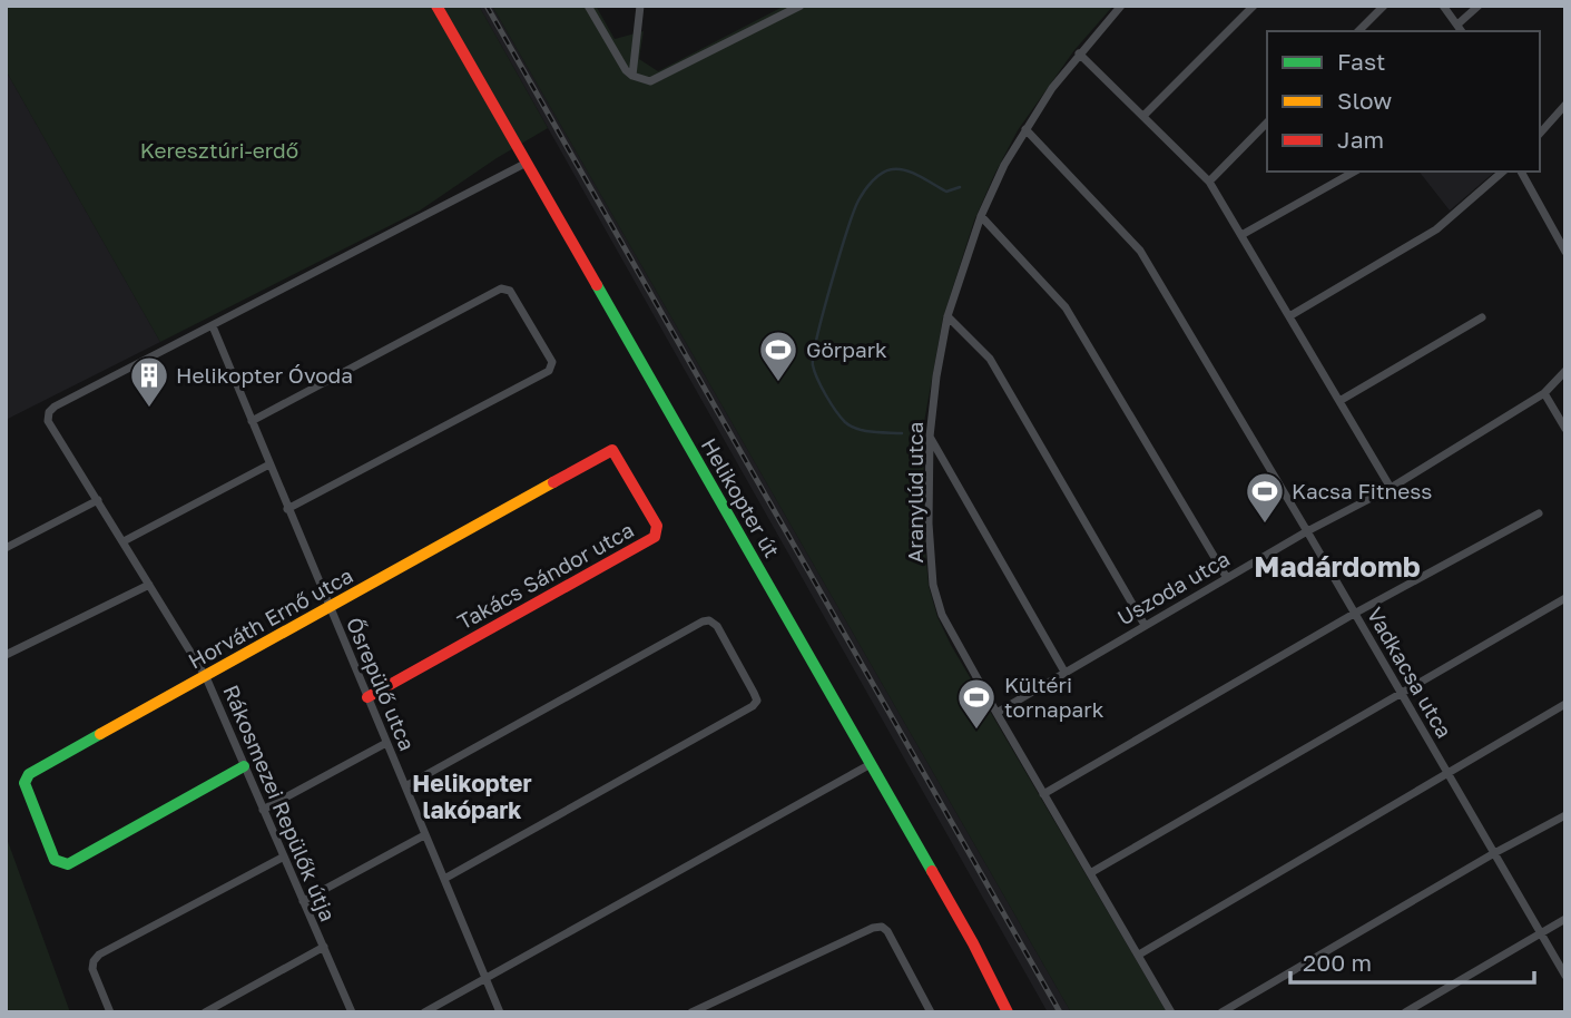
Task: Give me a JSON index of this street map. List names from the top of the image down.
{
  "streets": {
    "street": [
      "Aranylúd utca",
      "Helikopter út",
      "Takács Sándor utca",
      "Uszoda utca",
      "Horváth Ernő utca",
      "Vadkacsa utca",
      "Ősrepülő utca",
      "Rákosmezei Repülők útja"
    ]
  },
  "crossings": [
    ["Aranylúd utca", "Uszoda utca"],
    ["Aranylúd utca", "Vadkacsa utca"],
    ["Takács Sándor utca", "Horváth Ernő utca"],
    ["Takács Sándor utca", "Ősrepülő utca"],
    ["Uszoda utca", "Vadkacsa utca"],
    ["Horváth Ernő utca", "Ősrepülő utca"],
    ["Horváth Ernő utca", "Rákosmezei Repülők útja"],
    ["Ősrepülő utca", "Rákosmezei Repülők útja"]
  ],
  "districts": ["Madárdomb", "Helikopter lakópark"],
  "parks": ["Keresztúri-erdő"],
  "places": {
    "sports": ["Görpark", "Kacsa Fitness", "Kültéri tornapark"],
    "building": ["Helikopter Óvoda"]
  },
  "legend": ["Fast", "Slow", "Jam"],
  "scale_bar": "200 m"
}
